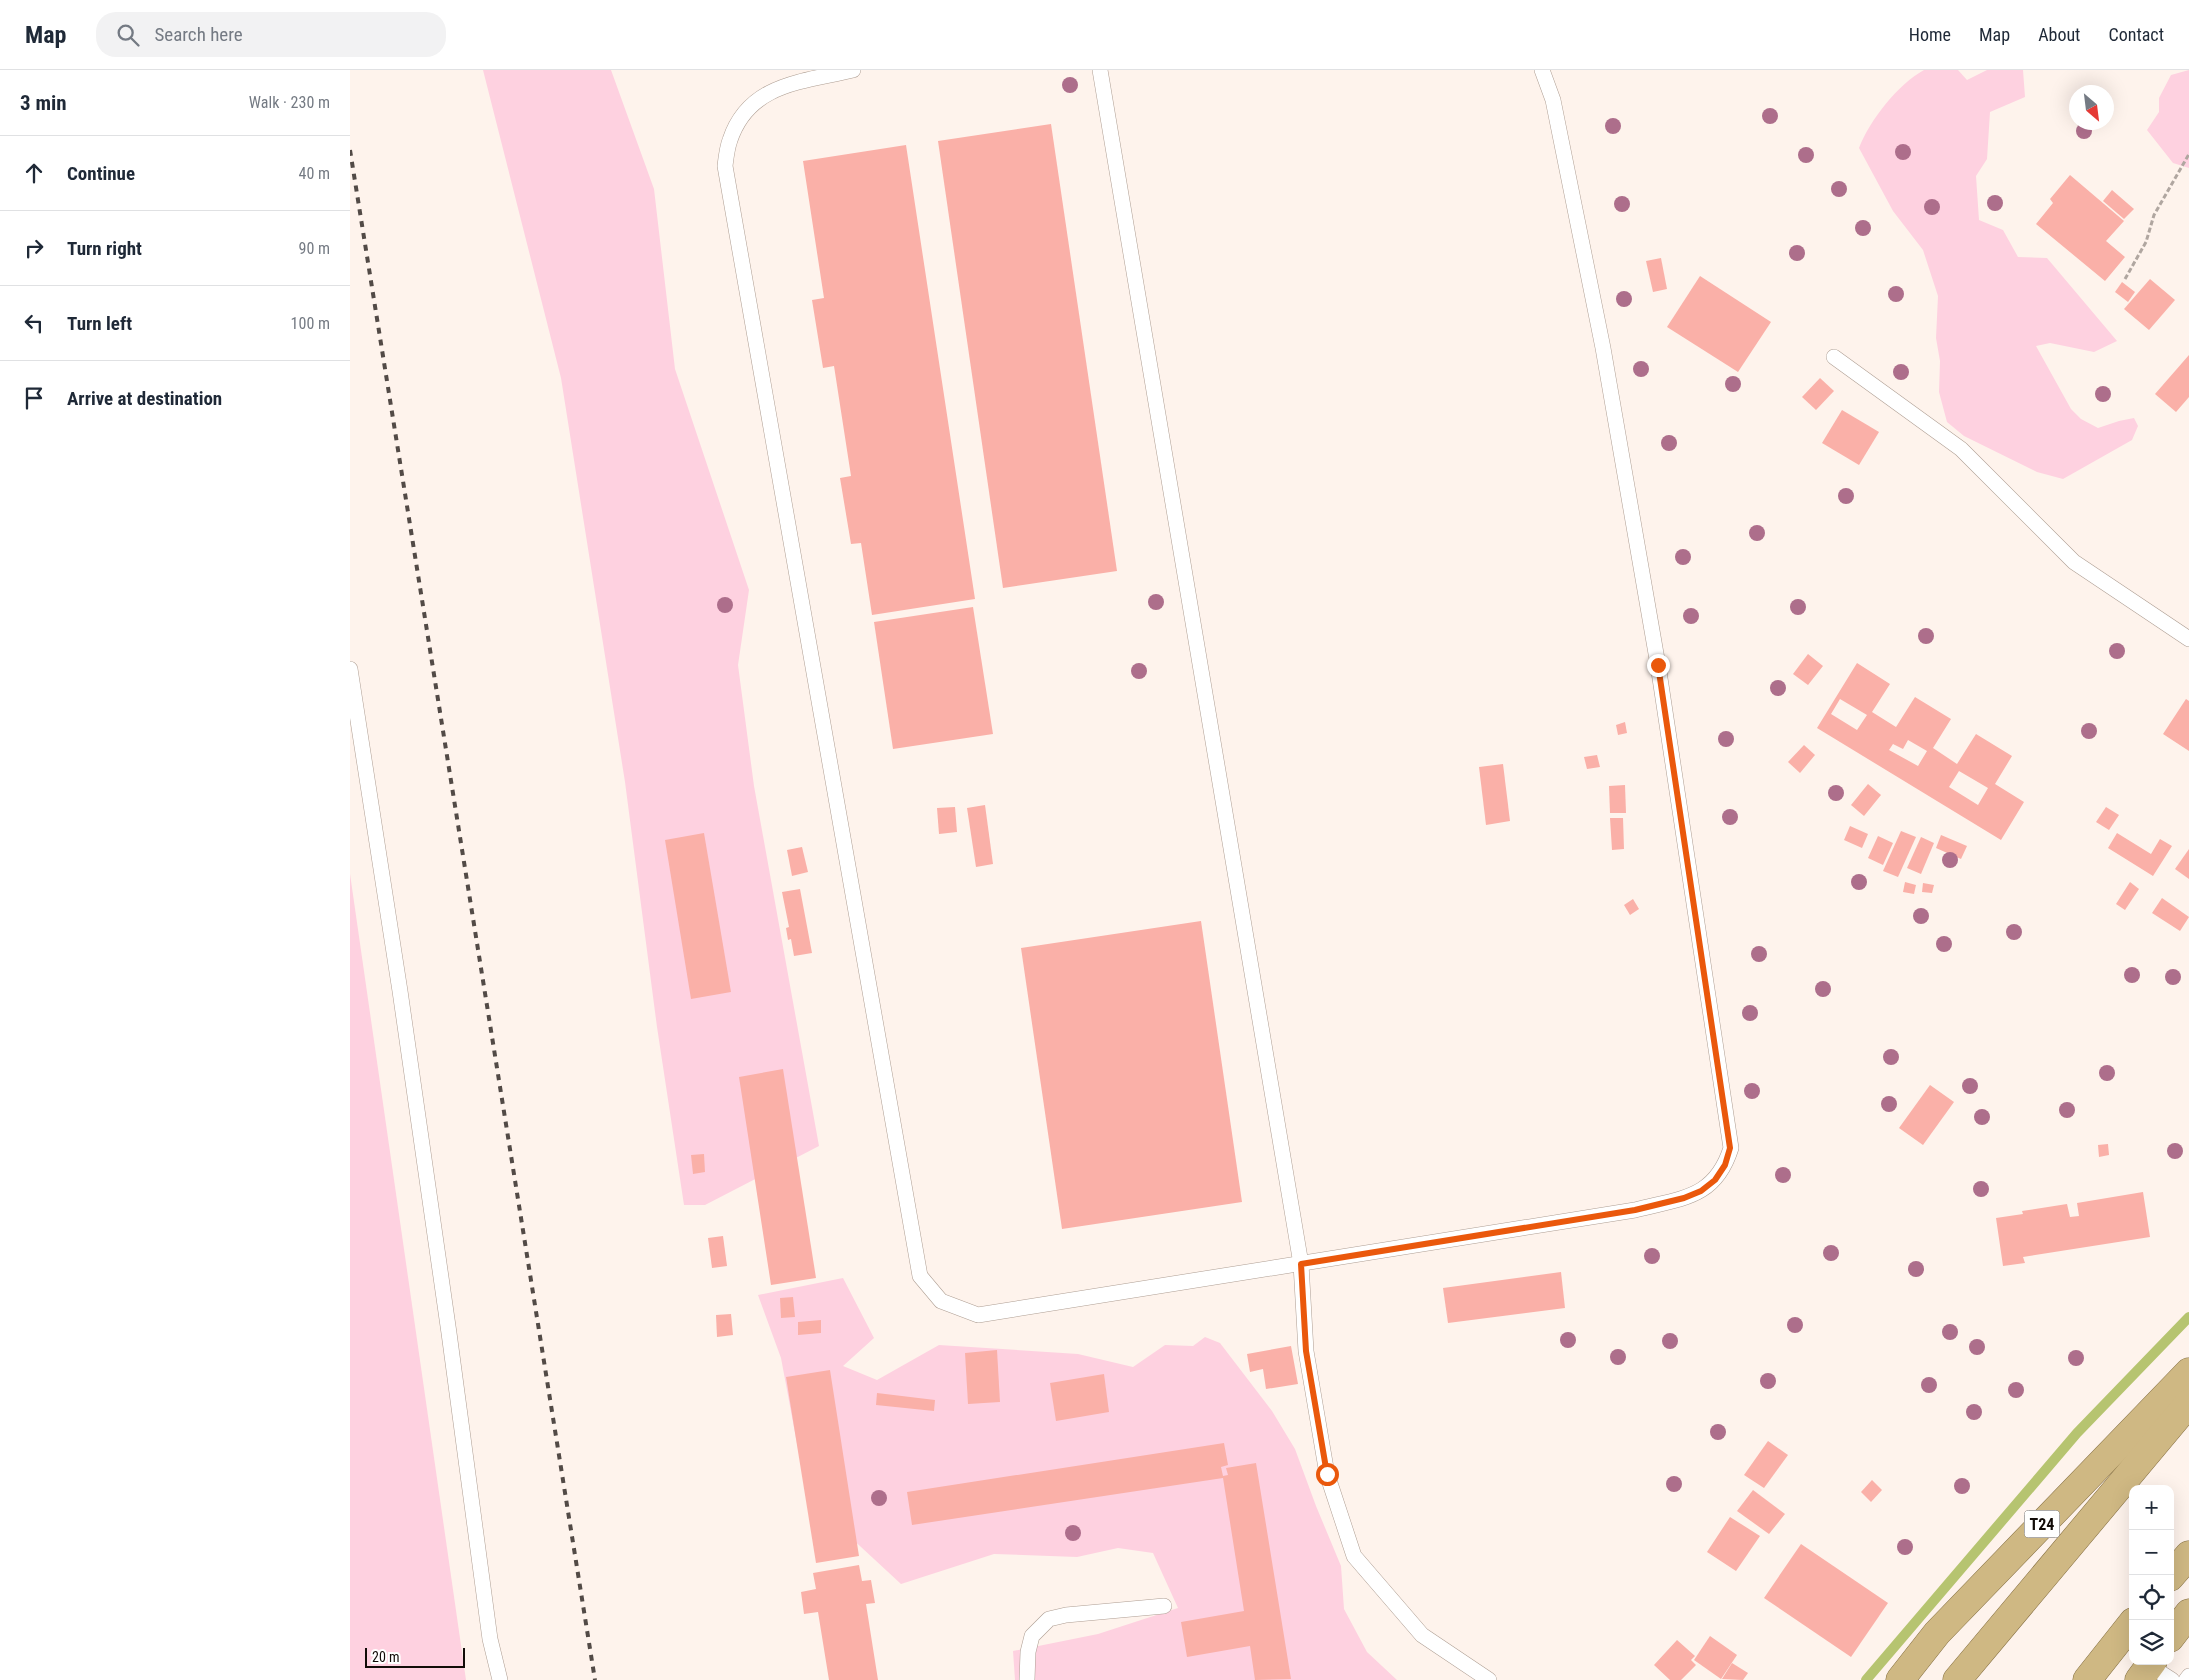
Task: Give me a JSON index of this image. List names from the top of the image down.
{
  "streets": {
    "highway": ["T24"]
  },
  "scale_bar": "20 m",
  "north": "bottom right",
  "page": {
    "header": "Map",
    "search": "Search here",
    "nav": [
      "Home",
      "Map",
      "About",
      "Contact"
    ],
    "heading": ["3 min", "Walk · 230 m"],
    "list": [
      ["Continue", "40 m"],
      ["Turn right", "90 m"],
      ["Turn left", "100 m"],
      "Arrive at destination"
    ],
    "map_buttons": ["+", "−"],
    "scale": "20 m"
  }
}
